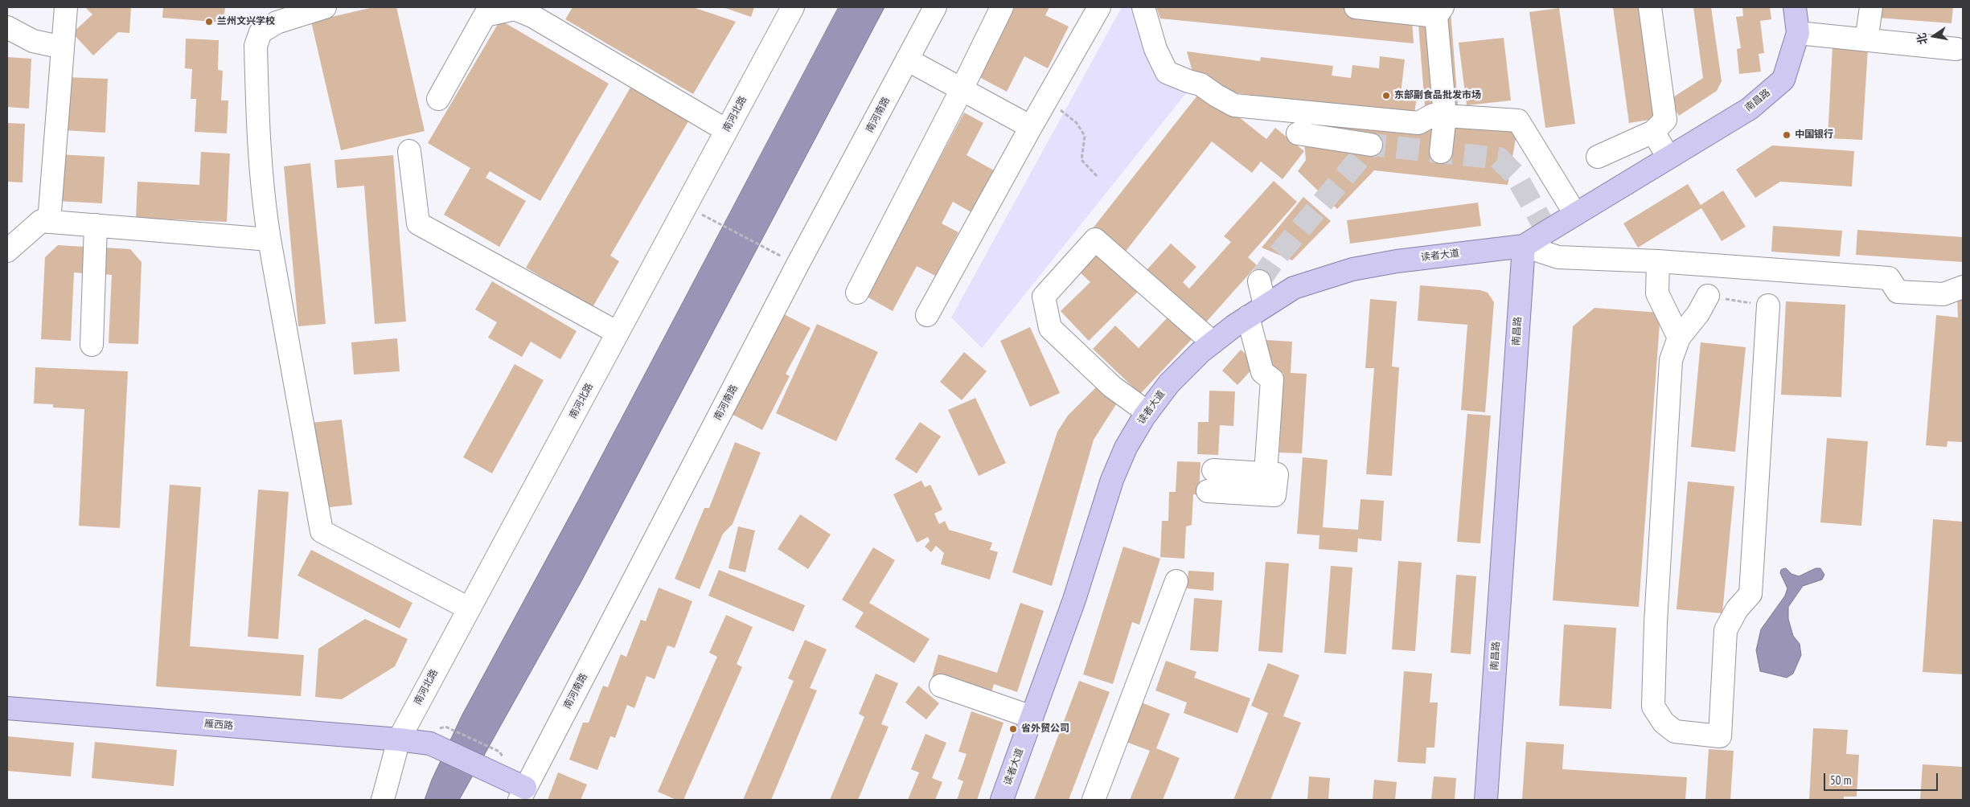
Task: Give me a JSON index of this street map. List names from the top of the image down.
{
  "streets": {
    "main road": ["南昌路", "读者大道", "雁西路"],
    "street": ["南河北路", "南河南路"]
  },
  "crossings": [
    ["南昌路", "读者大道"],
    ["南河北路", "雁西路"],
    ["南河南路", "雁西路"]
  ],
  "places": [
    "兰州文兴学校",
    "东部副食品批发市场",
    "中国银行",
    "省外贸公司"
  ],
  "scale_bar": "50 m",
  "north": "left"
}
